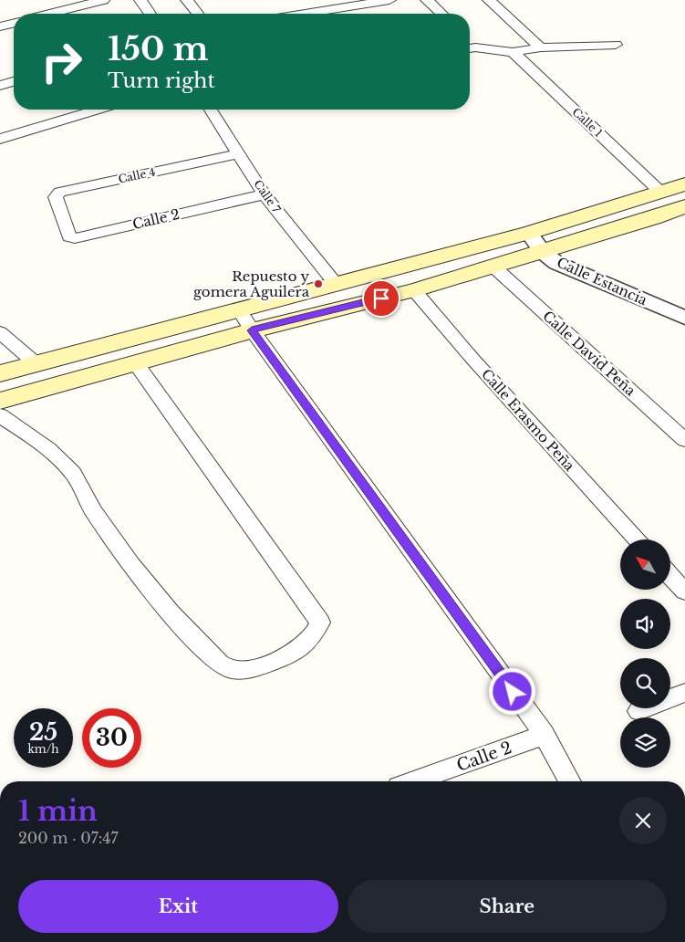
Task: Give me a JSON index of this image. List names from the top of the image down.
{
  "streets": {
    "street": [
      "Calle 1",
      "Calle 4",
      "Calle 7",
      "Calle 2",
      "Calle Estancia",
      "Calle David Peña",
      "Calle Erasmo Peña"
    ]
  },
  "crossings": [
    ["Calle 4", "Calle 7"],
    ["Calle 4", "Calle 2"],
    ["Calle 7", "Calle 2"]
  ],
  "places": ["Repuesto y gomera Aguilera"],
  "north": "top left",
  "page": {
    "turn": ["150 m", "Turn right"],
    "speed": "25 km/h",
    "limit": "30",
    "heading": ["1 min", "200 m · 07:47"],
    "buttons": ["Exit", "Share"]
  }
}
